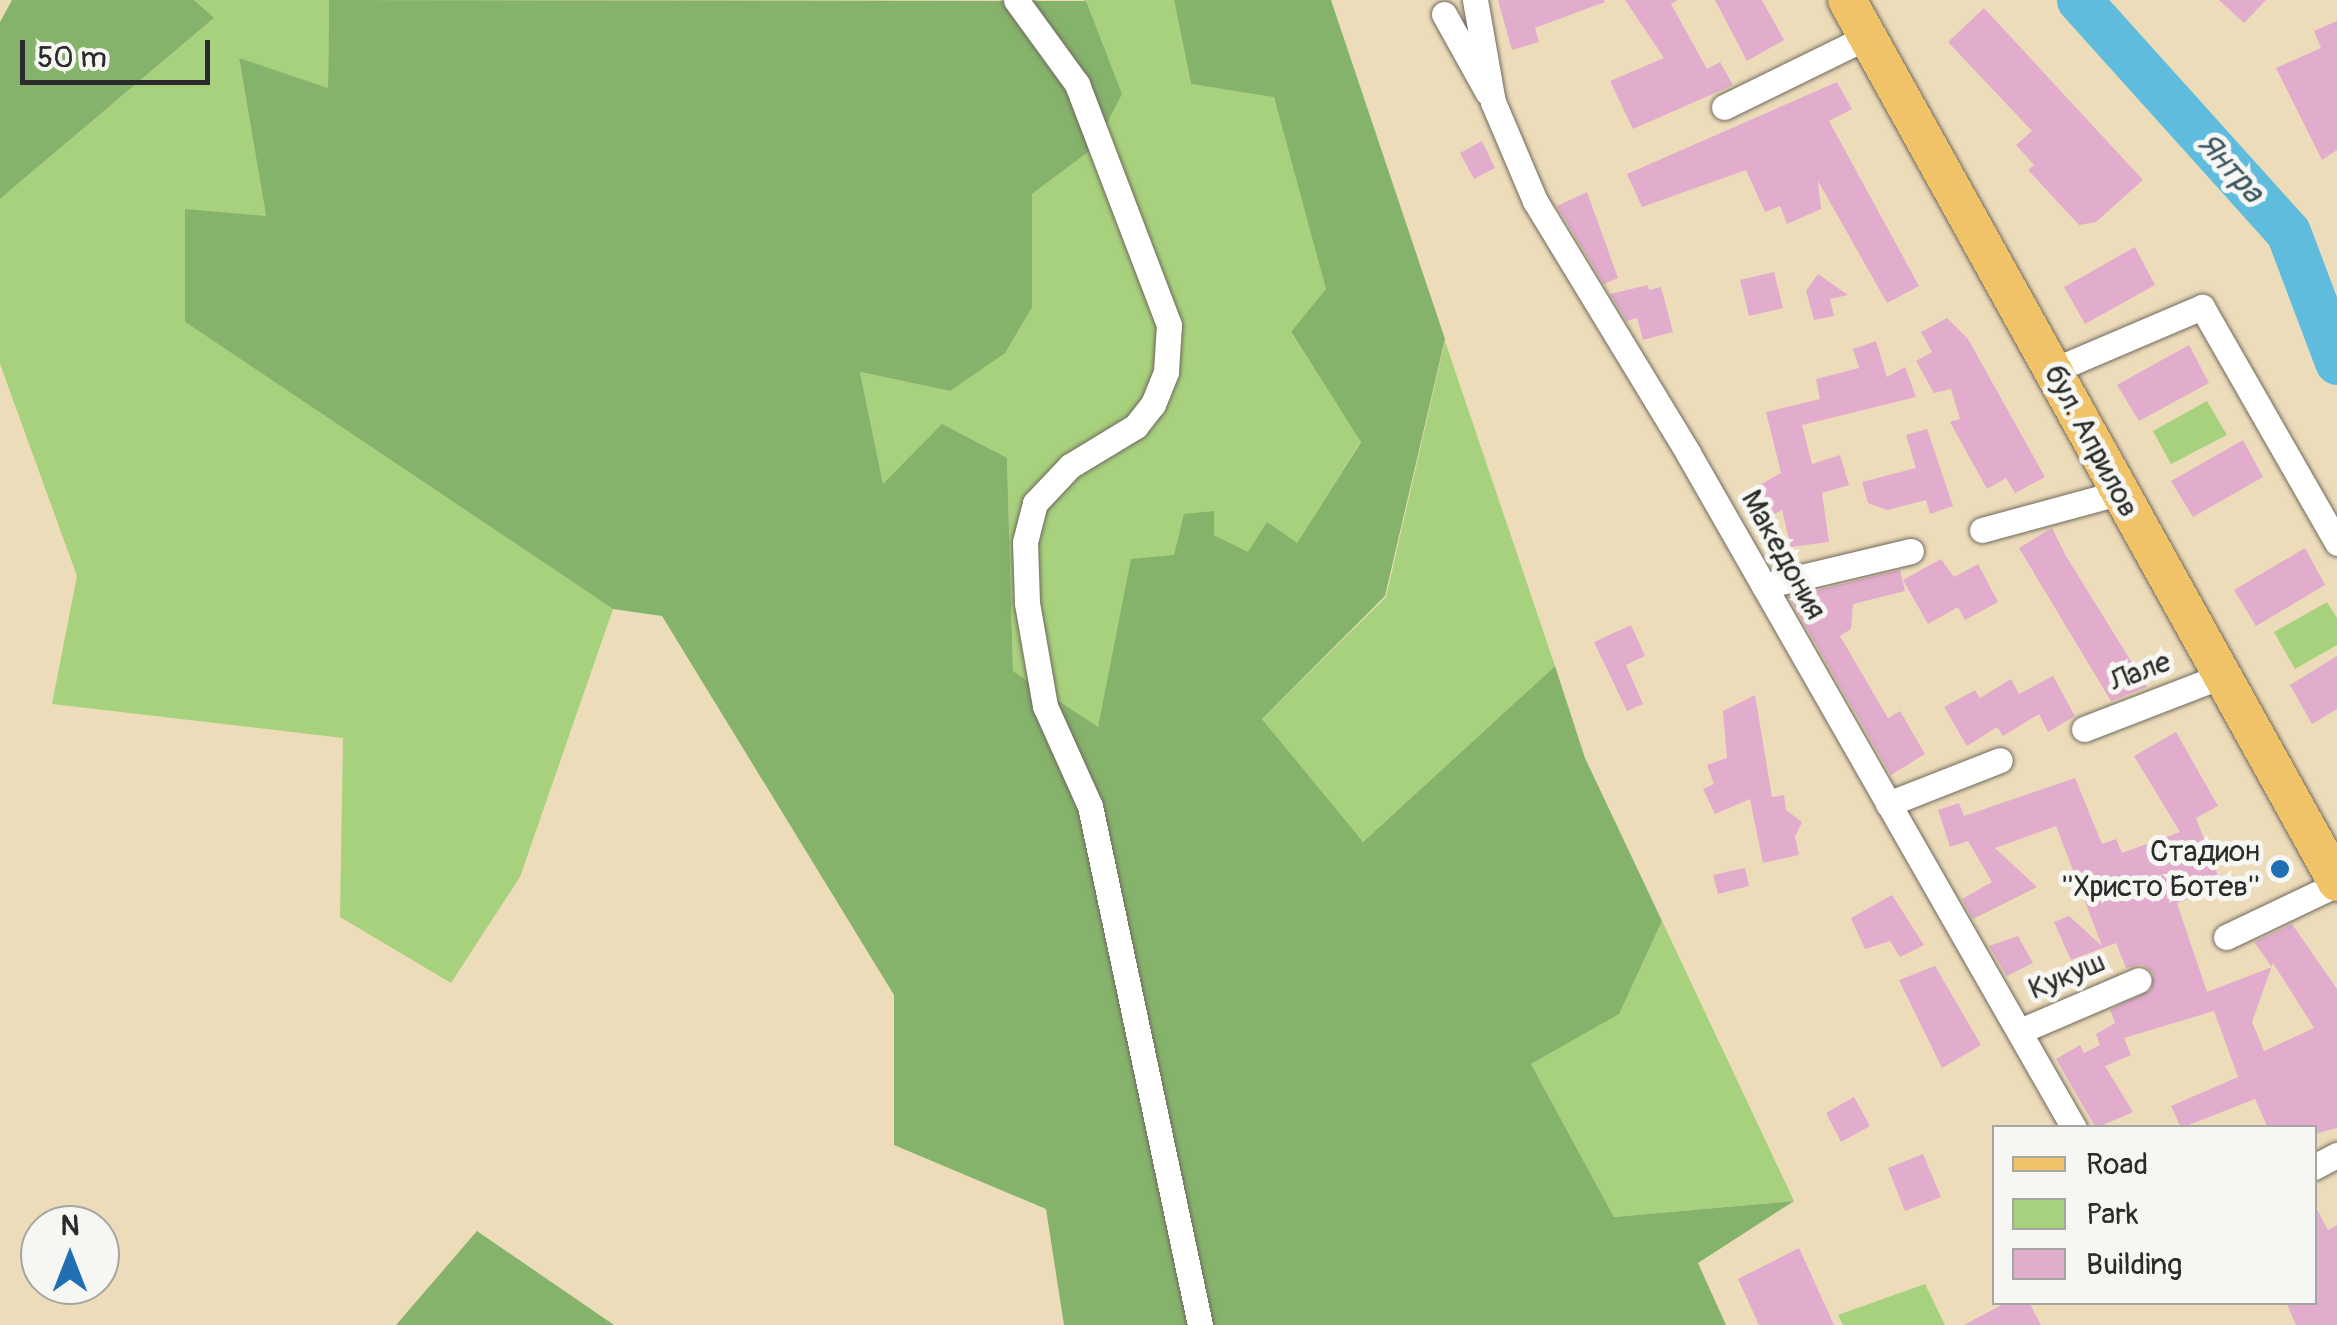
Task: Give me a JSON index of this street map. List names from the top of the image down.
{
  "streets": {
    "main road": ["бул. Априлов"],
    "street": ["Македония", "Лале", "Кукуш"]
  },
  "crossings": [
    ["бул. Априлов", "Лале"],
    ["Македония", "Кукуш"]
  ],
  "water": ["Янтра"],
  "places": ["Стадион ''Христо Ботев''"],
  "legend": ["Road", "Park", "Building"],
  "scale_bar": "50 m",
  "north": "top"
}
